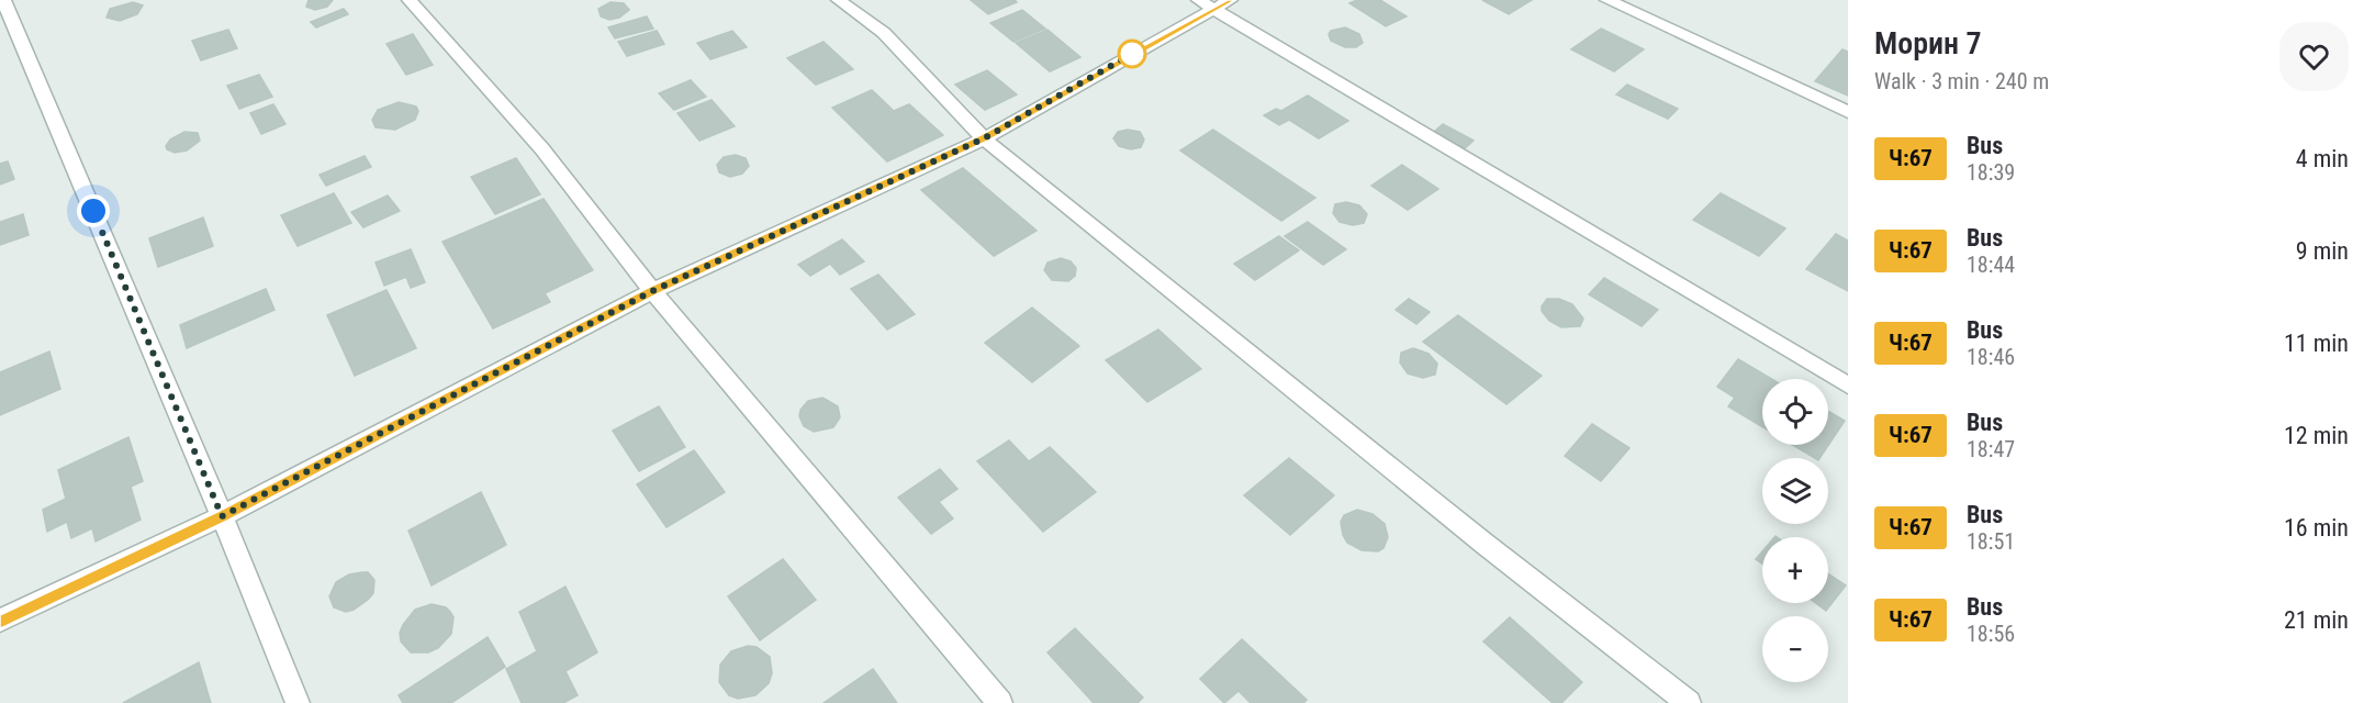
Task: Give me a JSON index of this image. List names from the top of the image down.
{
  "lines": ["bus line Ч:67"],
  "page": {
    "heading": ["Морин 7", "Walk · 3 min · 240 m"],
    "list": [
      {
        "mark": "Ч:67",
        "name": "Bus",
        "note": "18:39",
        "value": "4 min"
      },
      {
        "mark": "Ч:67",
        "name": "Bus",
        "note": "18:44",
        "value": "9 min"
      },
      {
        "mark": "Ч:67",
        "name": "Bus",
        "note": "18:46",
        "value": "11 min"
      },
      {
        "mark": "Ч:67",
        "name": "Bus",
        "note": "18:47",
        "value": "12 min"
      },
      {
        "mark": "Ч:67",
        "name": "Bus",
        "note": "18:51",
        "value": "16 min"
      },
      {
        "mark": "Ч:67",
        "name": "Bus",
        "note": "18:56",
        "value": "21 min"
      }
    ],
    "map_buttons": ["+", "−"]
  }
}
